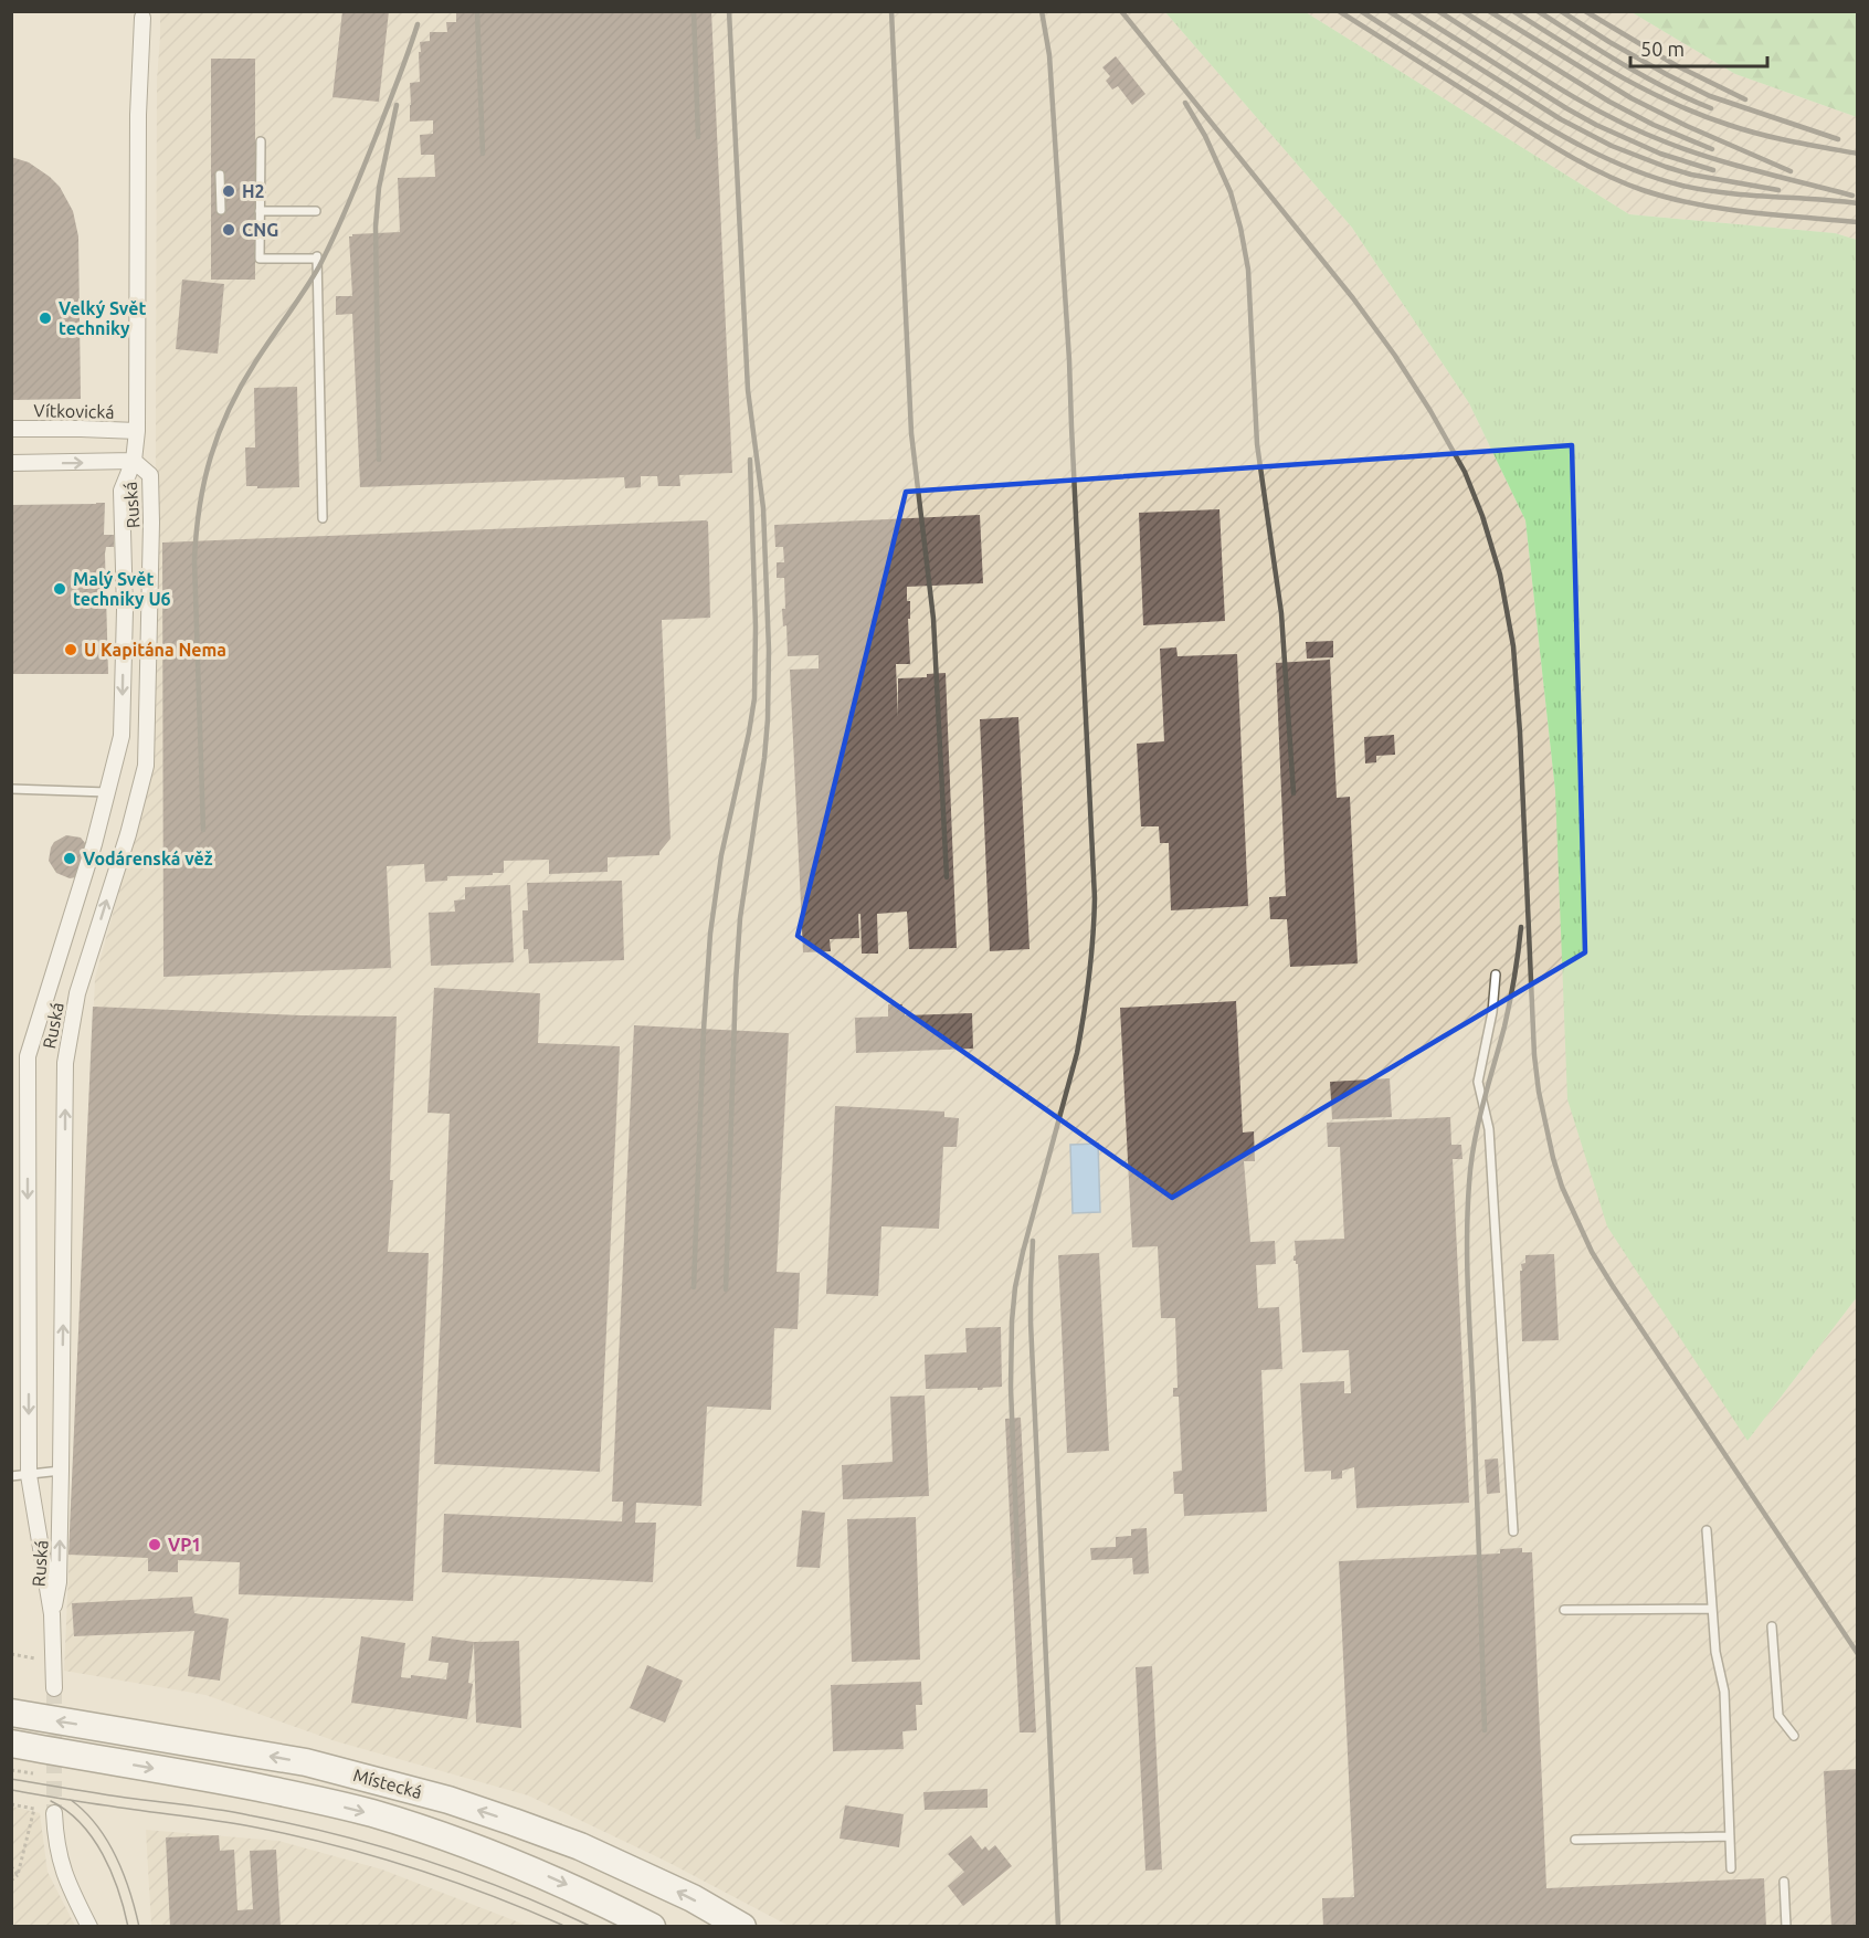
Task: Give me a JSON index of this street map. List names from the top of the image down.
{
  "streets": {
    "highway": ["Místecká"],
    "street": ["Vítkovická", "Ruská"]
  },
  "crossings": [
    ["Vítkovická", "Ruská"]
  ],
  "places": [
    "H2",
    "CNG",
    "Velký Svět techniky",
    "Malý Svět techniky U6",
    "U Kapitána Nema",
    "Vodárenská věž",
    "VP1"
  ],
  "scale_bar": "50 m"
}
